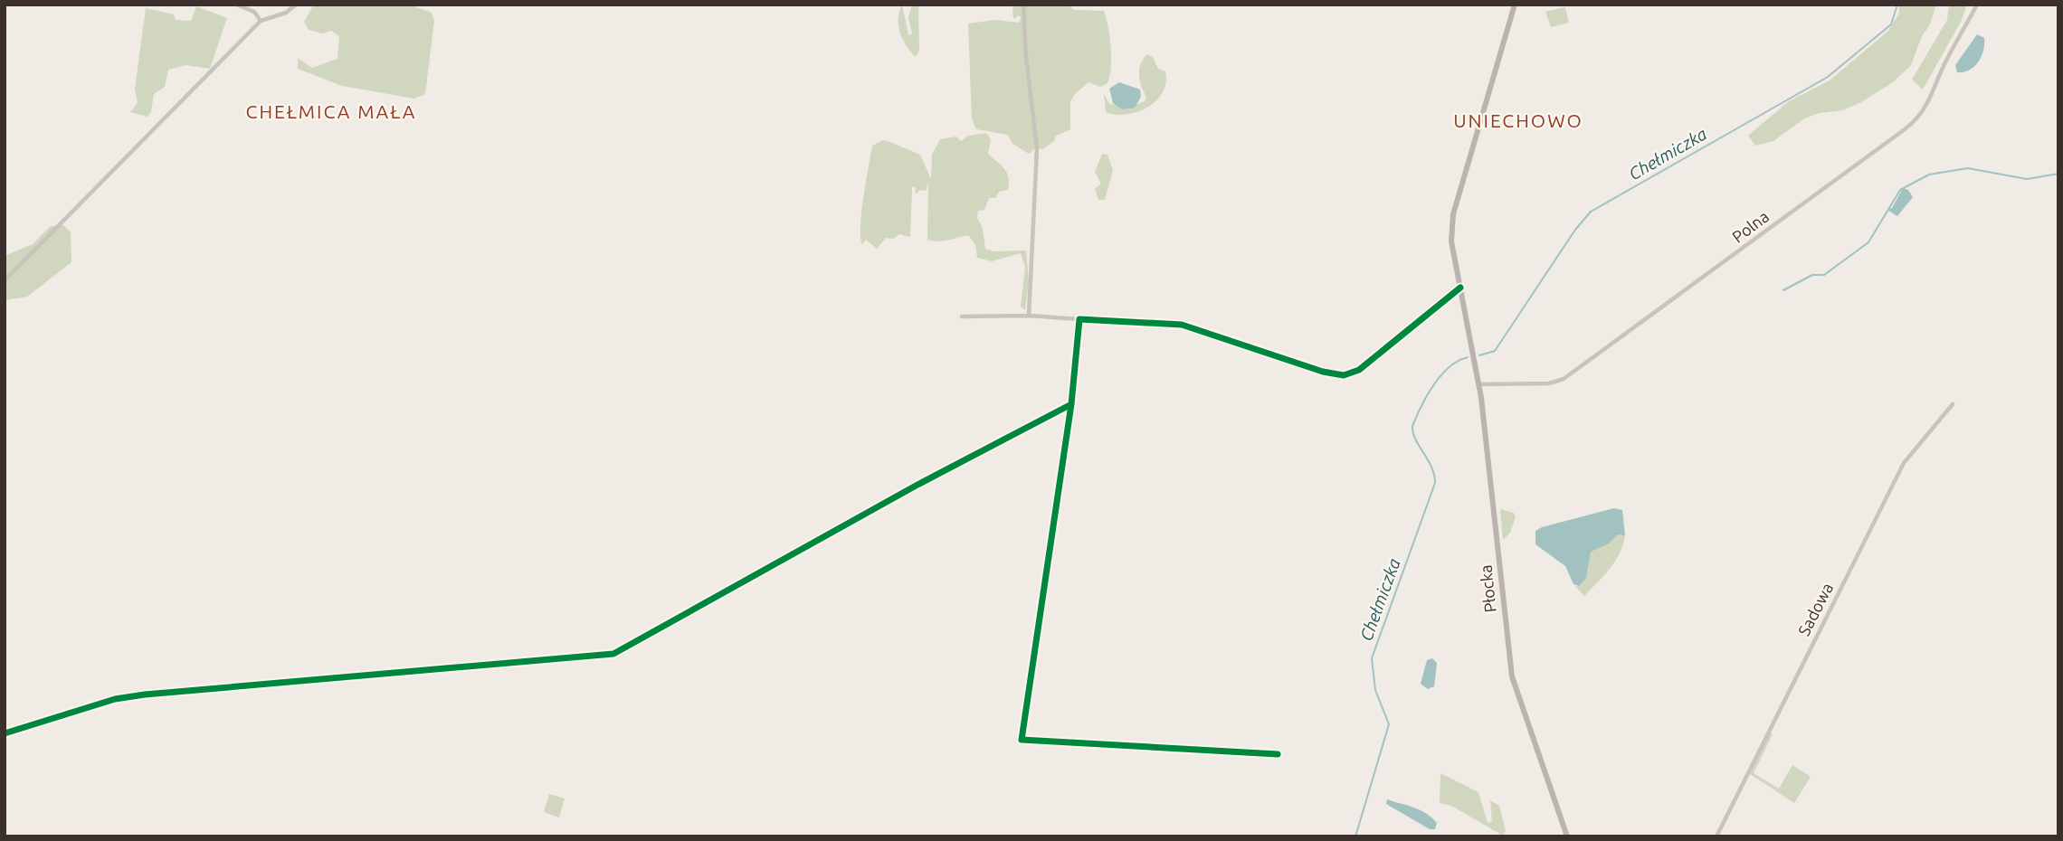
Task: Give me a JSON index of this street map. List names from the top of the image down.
{
  "streets": {
    "main road": ["Płocka"],
    "street": ["Polna", "Sadowa"]
  },
  "crossings": [
    ["Polna", "Płocka"]
  ],
  "districts": ["CHEŁMICA MAŁA", "UNIECHOWO"],
  "water": ["Chełmiczka"]
}
